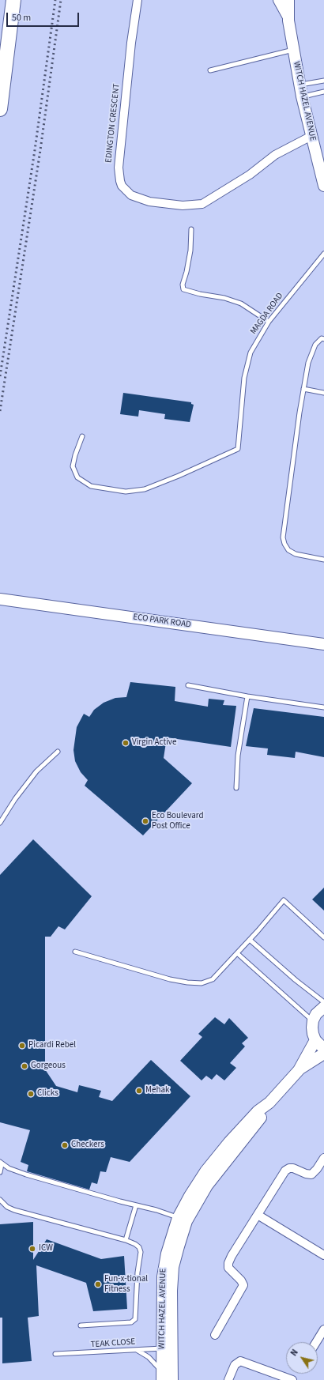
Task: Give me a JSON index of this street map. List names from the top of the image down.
{
  "streets": {
    "street": ["WITCH HAZEL AVENUE", "EDINGTON CRESCENT", "ECO PARK ROAD"],
    "lane": ["MAGDA ROAD", "TEAK CLOSE"]
  },
  "crossings": [
    ["WITCH HAZEL AVENUE", "EDINGTON CRESCENT"],
    ["WITCH HAZEL AVENUE", "TEAK CLOSE"]
  ],
  "places": [
    "Virgin Active",
    "Eco Boulevard Post Office",
    "Picardi Rebel",
    "Gorgeous",
    "Mehak",
    "Clicks",
    "Checkers",
    "ICW",
    "Fun-x-tional Fitness"
  ],
  "scale_bar": "50 m",
  "north": "top left"
}
